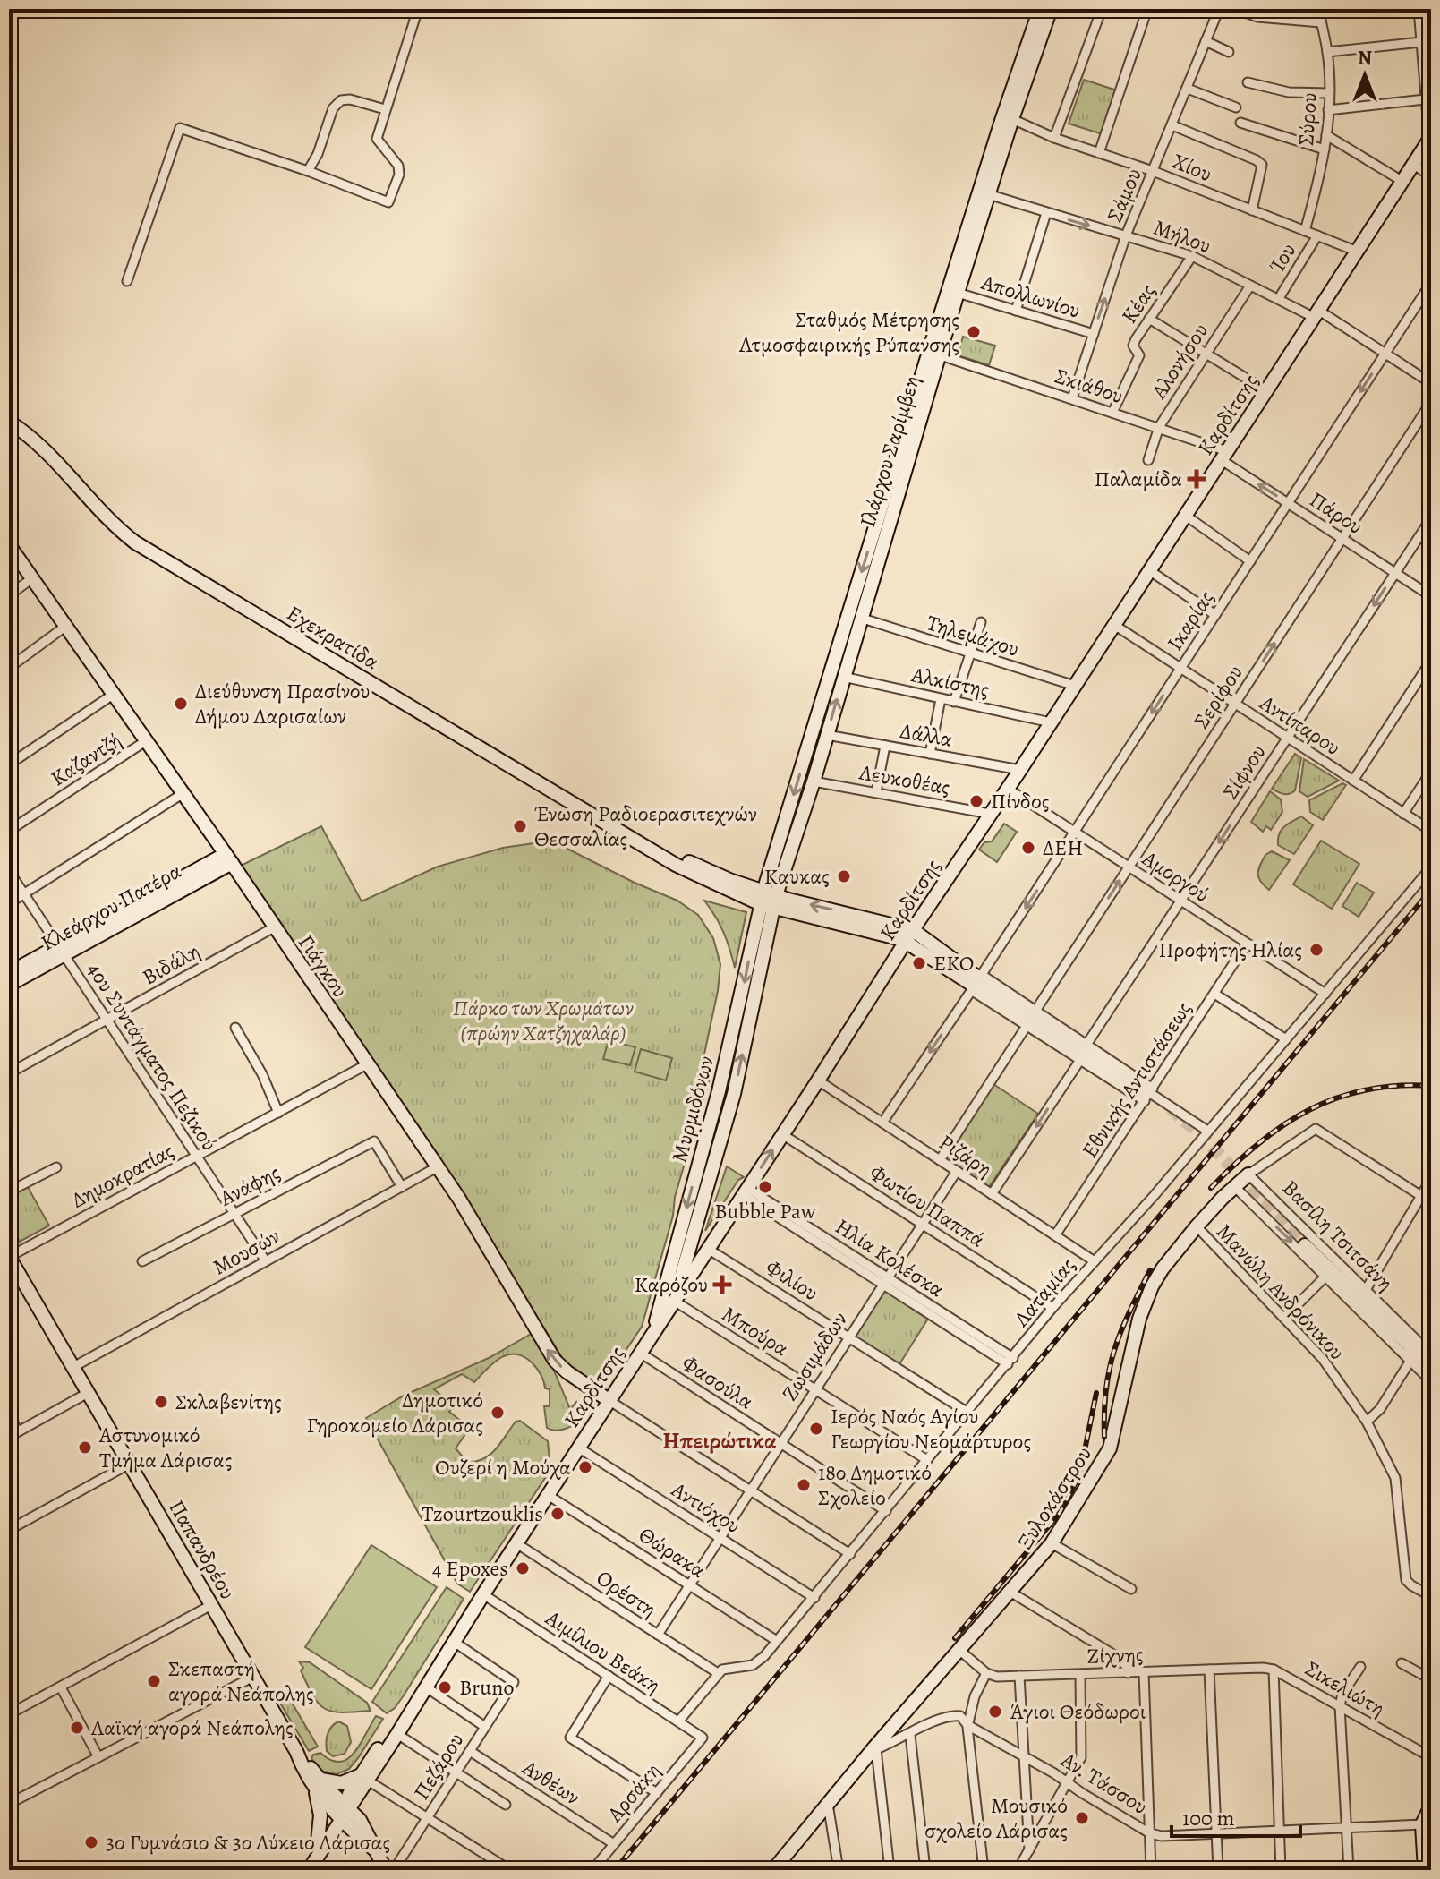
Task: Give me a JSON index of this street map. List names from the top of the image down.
{
  "streets": {
    "main road": [
      "Καρδίτσης",
      "Ιλάρχου Σαρίμβεη",
      "Εχεκρατίδα",
      "Κλεάρχου Πατέρα",
      "Γιάγκου",
      "Μυρμιδόνων",
      "Ξυλοκάστρου",
      "Παπανδρέου"
    ],
    "street": [
      "Σύρου",
      "Χίου",
      "Σάμου",
      "Μήλου",
      "Ίου",
      "Απολλωνίου",
      "Κέας",
      "Αλονήσου",
      "Σκιάθου",
      "Πάρου",
      "Ικαρίας",
      "Τηλεμάχου",
      "Αλκίστης",
      "Σερίφου",
      "Αντίπαρου",
      "Δάλλα",
      "Καζαντζή",
      "Σίφνου",
      "Λευκοθέας",
      "Αμοργού",
      "Βιδάλη",
      "4ου Συντάγματος Πεζικού",
      "Εθνικής Αντιστάσεως",
      "Ριζάρη",
      "Δημοκρατίας",
      "Ανάφης",
      "Φωτίου Παππά",
      "Βασίλη Τσιτσάνη",
      "Μουσών",
      "Ηλία Κολέσκα",
      "Φιλίου",
      "Λαταμίας",
      "Μανώλη Ανδρόνικου",
      "Μπούρα",
      "Ζωσιμάδων",
      "Φασούλα",
      "Αντιόχου",
      "Θώρακα",
      "Ορέστη",
      "Αιμίλιου Βεάκη",
      "Ζίχνης",
      "Σικελιώτη",
      "Πεζάρου",
      "Ανθέων",
      "Αν. Τάσσου",
      "Αρσάκη"
    ]
  },
  "crossings": [
    ["Σύρου", "Χίου"],
    ["Χίου", "Σάμου"],
    ["Χίου", "Ίου"],
    ["Χίου", "Καρδίτσης"],
    ["Χίου", "Ιλάρχου Σαρίμβεη"],
    ["Σάμου", "Μήλου"],
    ["Σάμου", "Απολλωνίου"],
    ["Σάμου", "Σκιάθου"],
    ["Μήλου", "Ίου"],
    ["Μήλου", "Κέας"],
    ["Μήλου", "Αλονήσου"],
    ["Μήλου", "Καρδίτσης"],
    ["Μήλου", "Ιλάρχου Σαρίμβεη"],
    ["Μήλου", "Ικαρίας"],
    ["Απολλωνίου", "Ιλάρχου Σαρίμβεη"],
    ["Κέας", "Σκιάθου"],
    ["Αλονήσου", "Σκιάθου"],
    ["Σκιάθου", "Καρδίτσης"],
    ["Σκιάθου", "Ιλάρχου Σαρίμβεη"],
    ["Σκιάθου", "Πάρου"],
    ["Καρδίτσης", "Πάρου"],
    ["Καρδίτσης", "Τηλεμάχου"],
    ["Καρδίτσης", "Εχεκρατίδα"],
    ["Καρδίτσης", "Αλκίστης"],
    ["Καρδίτσης", "Αντίπαρου"],
    ["Καρδίτσης", "Δάλλα"],
    ["Καρδίτσης", "Λευκοθέας"],
    ["Καρδίτσης", "Αμοργού"],
    ["Καρδίτσης", "Γιάγκου"],
    ["Καρδίτσης", "Μυρμιδόνων"],
    ["Καρδίτσης", "Ριζάρη"],
    ["Καρδίτσης", "Φωτίου Παππά"],
    ["Καρδίτσης", "Ηλία Κολέσκα"],
    ["Καρδίτσης", "Φιλίου"],
    ["Καρδίτσης", "Μπούρα"],
    ["Καρδίτσης", "Φασούλα"],
    ["Καρδίτσης", "Αντιόχου"],
    ["Καρδίτσης", "Θώρακα"],
    ["Καρδίτσης", "Ορέστη"],
    ["Καρδίτσης", "Αιμίλιου Βεάκη"],
    ["Καρδίτσης", "Πεζάρου"],
    ["Ιλάρχου Σαρίμβεη", "Τηλεμάχου"],
    ["Ιλάρχου Σαρίμβεη", "Εχεκρατίδα"],
    ["Ιλάρχου Σαρίμβεη", "Αλκίστης"],
    ["Ιλάρχου Σαρίμβεη", "Δάλλα"],
    ["Ιλάρχου Σαρίμβεη", "Λευκοθέας"],
    ["Ιλάρχου Σαρίμβεη", "Μυρμιδόνων"],
    ["Πάρου", "Ικαρίας"],
    ["Πάρου", "Σερίφου"],
    ["Πάρου", "Σίφνου"],
    ["Ικαρίας", "Εχεκρατίδα"],
    ["Ικαρίας", "Αντίπαρου"],
    ["Ικαρίας", "Αμοργού"],
    ["Ικαρίας", "Ριζάρη"],
    ["Εχεκρατίδα", "Εθνικής Αντιστάσεως"],
    ["Εχεκρατίδα", "Μυρμιδόνων"],
    ["Σερίφου", "Αντίπαρου"],
    ["Σερίφου", "Αμοργού"],
    ["Αντίπαρου", "Σίφνου"],
    ["Καζαντζή", "Γιάγκου"],
    ["Σίφνου", "Αμοργού"],
    ["Αμοργού", "Εθνικής Αντιστάσεως"],
    ["Αμοργού", "Λαταμίας"],
    ["Κλεάρχου Πατέρα", "Γιάγκου"],
    ["Κλεάρχου Πατέρα", "4ου Συντάγματος Πεζικού"],
    ["Βιδάλη", "Γιάγκου"],
    ["Βιδάλη", "4ου Συντάγματος Πεζικού"],
    ["Γιάγκου", "Δημοκρατίας"],
    ["Γιάγκου", "Μουσών"],
    ["4ου Συντάγματος Πεζικού", "Δημοκρατίας"],
    ["4ου Συντάγματος Πεζικού", "Ανάφης"],
    ["4ου Συντάγματος Πεζικού", "Μουσών"],
    ["Εθνικής Αντιστάσεως", "Ριζάρη"],
    ["Μυρμιδόνων", "Μπούρα"],
    ["Ριζάρη", "Λαταμίας"],
    ["Ριζάρη", "Ζωσιμάδων"],
    ["Δημοκρατίας", "Παπανδρέου"],
    ["Ανάφης", "Μουσών"],
    ["Φωτίου Παππά", "Λαταμίας"],
    ["Φωτίου Παππά", "Ζωσιμάδων"],
    ["Βασίλη Τσιτσάνη", "Ξυλοκάστρου"],
    ["Μουσών", "Παπανδρέου"],
    ["Ηλία Κολέσκα", "Λαταμίας"],
    ["Ηλία Κολέσκα", "Ζωσιμάδων"],
    ["Φιλίου", "Λαταμίας"],
    ["Φιλίου", "Ζωσιμάδων"],
    ["Λαταμίας", "Μπούρα"],
    ["Λαταμίας", "Φασούλα"],
    ["Λαταμίας", "Αντιόχου"],
    ["Λαταμίας", "Θώρακα"],
    ["Λαταμίας", "Ορέστη"],
    ["Μανώλη Ανδρόνικου", "Ξυλοκάστρου"],
    ["Μπούρα", "Ζωσιμάδων"],
    ["Ζωσιμάδων", "Φασούλα"],
    ["Ζωσιμάδων", "Αντιόχου"],
    ["Ζωσιμάδων", "Θώρακα"],
    ["Ζωσιμάδων", "Ορέστη"],
    ["Ξυλοκάστρου", "Αν. Τάσσου"],
    ["Αιμίλιου Βεάκη", "Αρσάκη"],
    ["Ζίχνης", "Σικελιώτη"],
    ["Πεζάρου", "Ανθέων"],
    ["Ανθέων", "Αρσάκη"]
  ],
  "one_way": ["Ικαρίας", "Σερίφου", "Σίφνου"],
  "districts": ["Ηπειρώτικα"],
  "parks": ["Πάρκο των Χρωμάτων (πρώην Χατζηχαλάρ)"],
  "places": {
    "other": [
      "Σταθμός Μέτρησης Ατμοσφαιρικής Ρύπανσης",
      "Διεύθυνση Πρασίνου Δήμου Λαρισαίων",
      "Πίνδος",
      "Ένωση Ραδιοερασιτεχνών Θεσσαλίας",
      "ΔΕΗ",
      "Καυκας",
      "Προφήτης Ηλίας",
      "EKO",
      "Bubble Paw",
      "Σκλαβενίτης",
      "Δημοτικό Γηροκομείο Λάρισας",
      "Ιερός Ναός Αγίου Γεωργίου Νεομάρτυρος",
      "Αστυνομικό Τμήμα Λάρισας",
      "Ουζερί η Μούχα",
      "18ο Δημοτικό Σχολείο",
      "Tzourtzouklis",
      "4 Epoxes",
      "Σκεπαστή αγορά Νεάπολης",
      "Bruno",
      "Άγιοι Θεόδωροι",
      "Λαϊκή αγορά Νεάπολης",
      "Μουσικό σχολείο Λάρισας",
      "3ο Γυμνάσιο & 3ο Λύκειο Λάρισας"
    ],
    "health": ["Παλαμίδα", "Καρόζου"]
  },
  "scale_bar": "100 m",
  "north": "top"
}
